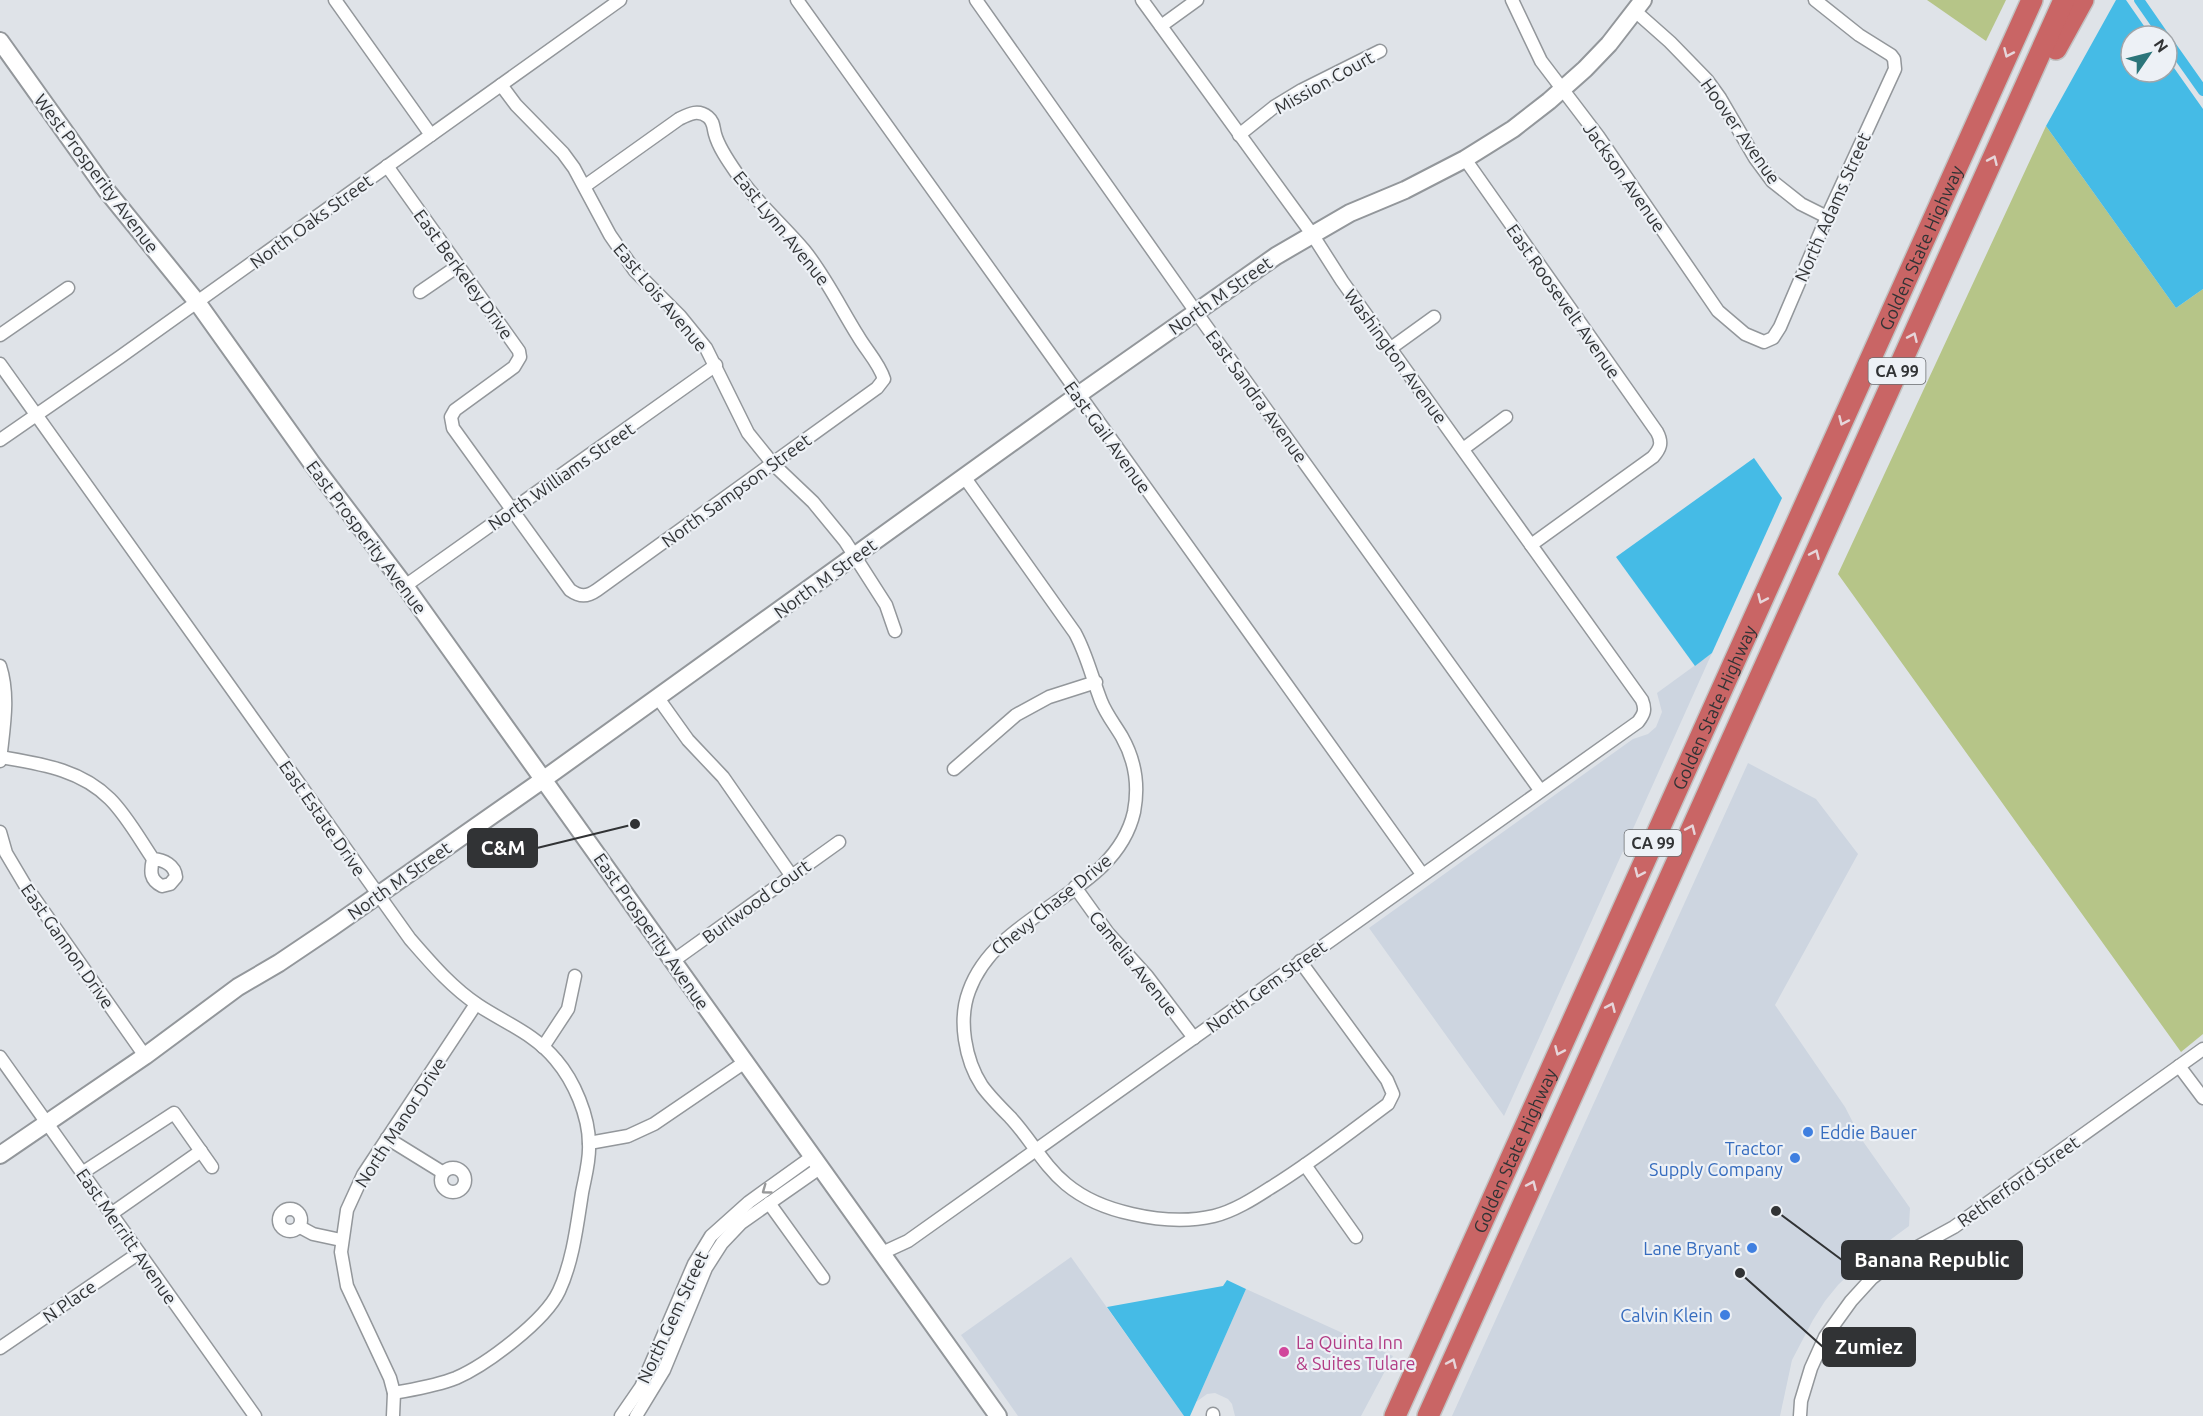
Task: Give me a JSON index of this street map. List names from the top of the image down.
{
  "streets": {
    "highway": ["Golden State Highway", "CA 99"],
    "street": [
      "Mission Court",
      "Hoover Avenue",
      "West Prosperity Avenue",
      "Jackson Avenue",
      "North Adams Street",
      "North Oaks Street",
      "East Lynn Avenue",
      "East Berkeley Drive",
      "North M Street",
      "East Lois Avenue",
      "East Roosevelt Avenue",
      "Washington Avenue",
      "East Sandra Avenue",
      "East Gail Avenue",
      "North Williams Street",
      "North Sampson Street",
      "East Prosperity Avenue",
      "East Estate Drive",
      "Burlwood Court",
      "Chevy Chase Drive",
      "East Gannon Drive",
      "Camelia Avenue",
      "North Gem Street",
      "North Manor Drive",
      "Retherford Street",
      "East Merritt Avenue",
      "N Place"
    ]
  },
  "crossings": [
    ["Mission Court", "Washington Avenue"],
    ["Hoover Avenue", "North Adams Street"],
    ["Hoover Avenue", "North M Street"],
    ["West Prosperity Avenue", "North Oaks Street"],
    ["West Prosperity Avenue", "East Prosperity Avenue"],
    ["Jackson Avenue", "North Adams Street"],
    ["Jackson Avenue", "North M Street"],
    ["North Oaks Street", "East Berkeley Drive"],
    ["North Oaks Street", "East Lois Avenue"],
    ["North Oaks Street", "East Prosperity Avenue"],
    ["North Oaks Street", "East Estate Drive"],
    ["East Lynn Avenue", "East Lois Avenue"],
    ["East Lynn Avenue", "North Sampson Street"],
    ["East Berkeley Drive", "North Williams Street"],
    ["East Berkeley Drive", "North Sampson Street"],
    ["North M Street", "East Lois Avenue"],
    ["North M Street", "East Roosevelt Avenue"],
    ["North M Street", "Washington Avenue"],
    ["North M Street", "East Sandra Avenue"],
    ["North M Street", "East Gail Avenue"],
    ["North M Street", "East Prosperity Avenue"],
    ["North M Street", "East Estate Drive"],
    ["North M Street", "Chevy Chase Drive"],
    ["North M Street", "East Gannon Drive"],
    ["North M Street", "East Merritt Avenue"],
    ["East Lois Avenue", "North Williams Street"],
    ["East Lois Avenue", "North Sampson Street"],
    ["East Roosevelt Avenue", "Washington Avenue"],
    ["Washington Avenue", "North Gem Street"],
    ["East Sandra Avenue", "North Gem Street"],
    ["East Gail Avenue", "North Gem Street"],
    ["North Williams Street", "East Prosperity Avenue"],
    ["East Prosperity Avenue", "Burlwood Court"],
    ["East Prosperity Avenue", "North Gem Street"],
    ["East Estate Drive", "North Manor Drive"],
    ["Chevy Chase Drive", "Camelia Avenue"],
    ["Chevy Chase Drive", "North Gem Street"],
    ["Camelia Avenue", "North Gem Street"],
    ["East Merritt Avenue", "N Place"]
  ],
  "places": [
    "C&M",
    "Eddie Bauer",
    "Tractor Supply Company",
    "Banana Republic",
    "Lane Bryant",
    "Zumiez",
    "Calvin Klein",
    "La Quinta Inn & Suites Tulare"
  ],
  "north": "top right"
}
